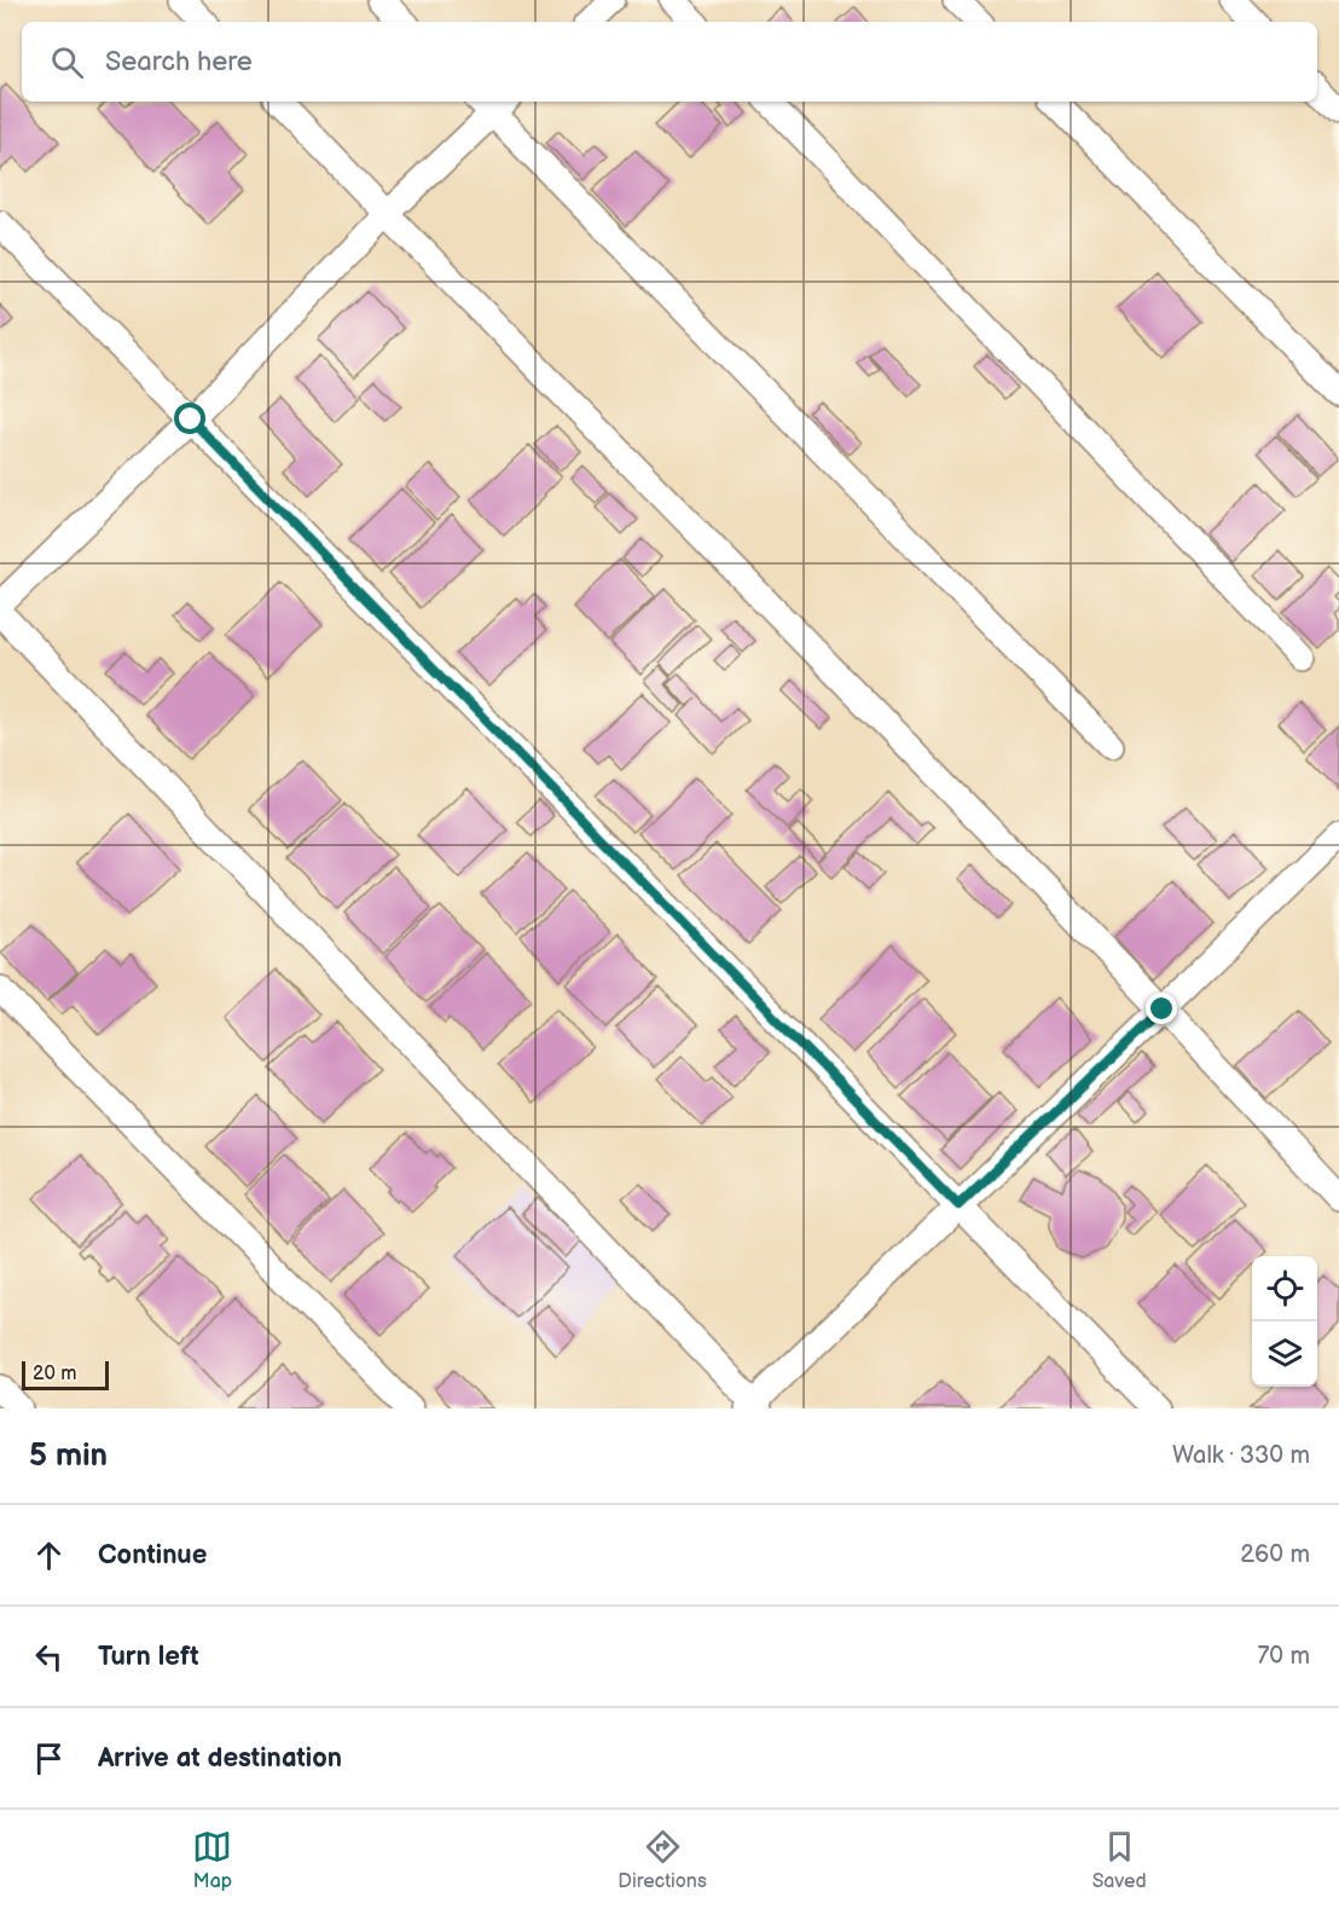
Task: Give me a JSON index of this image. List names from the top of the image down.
{
  "scale_bar": "20 m",
  "page": {
    "search": "Search here",
    "scale": "20 m",
    "heading": ["5 min", "Walk · 330 m"],
    "list": [
      ["Continue", "260 m"],
      ["Turn left", "70 m"],
      "Arrive at destination"
    ],
    "nav": ["Map", "Directions", "Saved"]
  }
}
